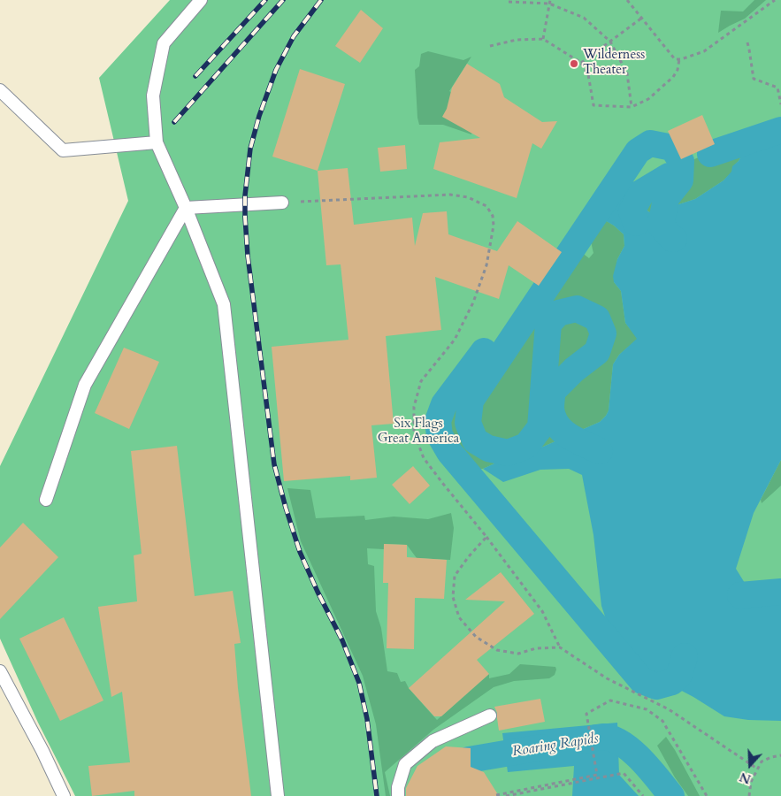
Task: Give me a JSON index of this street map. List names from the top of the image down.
{
  "water": ["Roaring Rapids"],
  "parks": ["Six Flags Great America"],
  "places": ["Wilderness Theater"],
  "north": "bottom"
}
